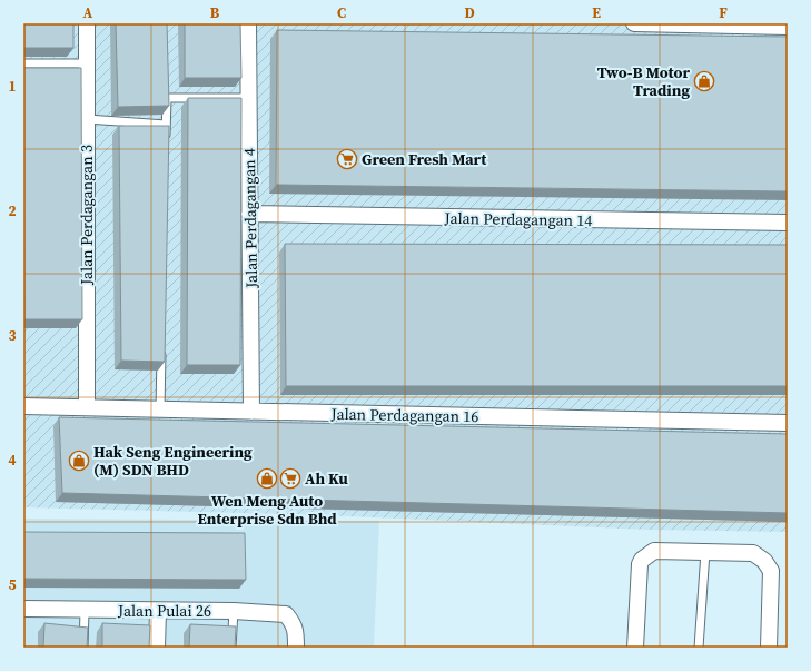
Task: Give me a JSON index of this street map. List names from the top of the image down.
{
  "streets": {
    "street": [
      "Jalan Perdagangan 3",
      "Jalan Perdagangan 4",
      "Jalan Perdagangan 14",
      "Jalan Perdagangan 16",
      "Jalan Pulai 26"
    ]
  },
  "crossings": [
    ["Jalan Perdagangan 3", "Jalan Perdagangan 16"],
    ["Jalan Perdagangan 4", "Jalan Perdagangan 14"],
    ["Jalan Perdagangan 4", "Jalan Perdagangan 16"]
  ],
  "places": {
    "shop": ["Two-B Motor Trading", "Hak Seng Engineering (M) SDN BHD", "Wen Meng Auto Enterprise Sdn Bhd"],
    "supermarket": ["Green Fresh Mart", "Ah Ku"]
  },
  "grid": {
    "columns": [
      "A",
      "B",
      "C",
      "D",
      "E",
      "F"
    ],
    "rows": [
      "1",
      "2",
      "3",
      "4",
      "5"
    ]
  }
}
